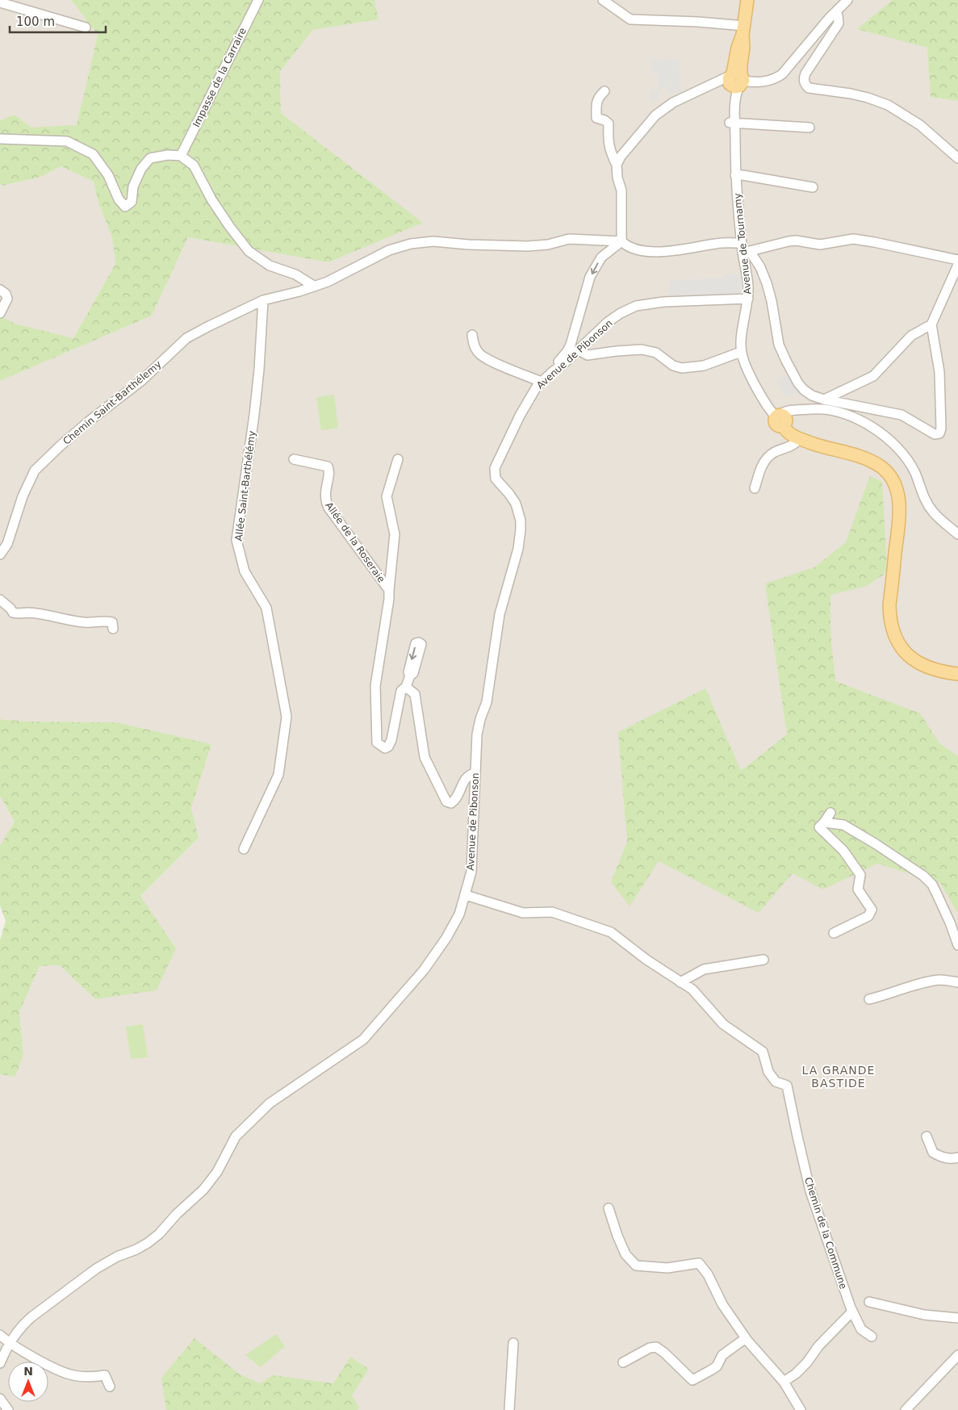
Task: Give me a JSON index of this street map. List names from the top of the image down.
{
  "streets": {
    "main road": ["Avenue de Tournamy"],
    "street": [
      "Impasse de la Carraire",
      "Avenue de Pibonson",
      "Chemin Saint-Barthélemy",
      "Allée Saint-Barthélémy",
      "Allée de la Roseraie",
      "Chemin de la Commune"
    ]
  },
  "crossings": [
    ["Avenue de Tournamy", "Avenue de Pibonson"],
    ["Avenue de Tournamy", "Chemin Saint-Barthélemy"],
    ["Avenue de Pibonson", "Chemin de la Commune"],
    ["Chemin Saint-Barthélemy", "Allée Saint-Barthélémy"]
  ],
  "districts": ["LA GRANDE BASTIDE"],
  "scale_bar": "100 m",
  "north": "top"
}
